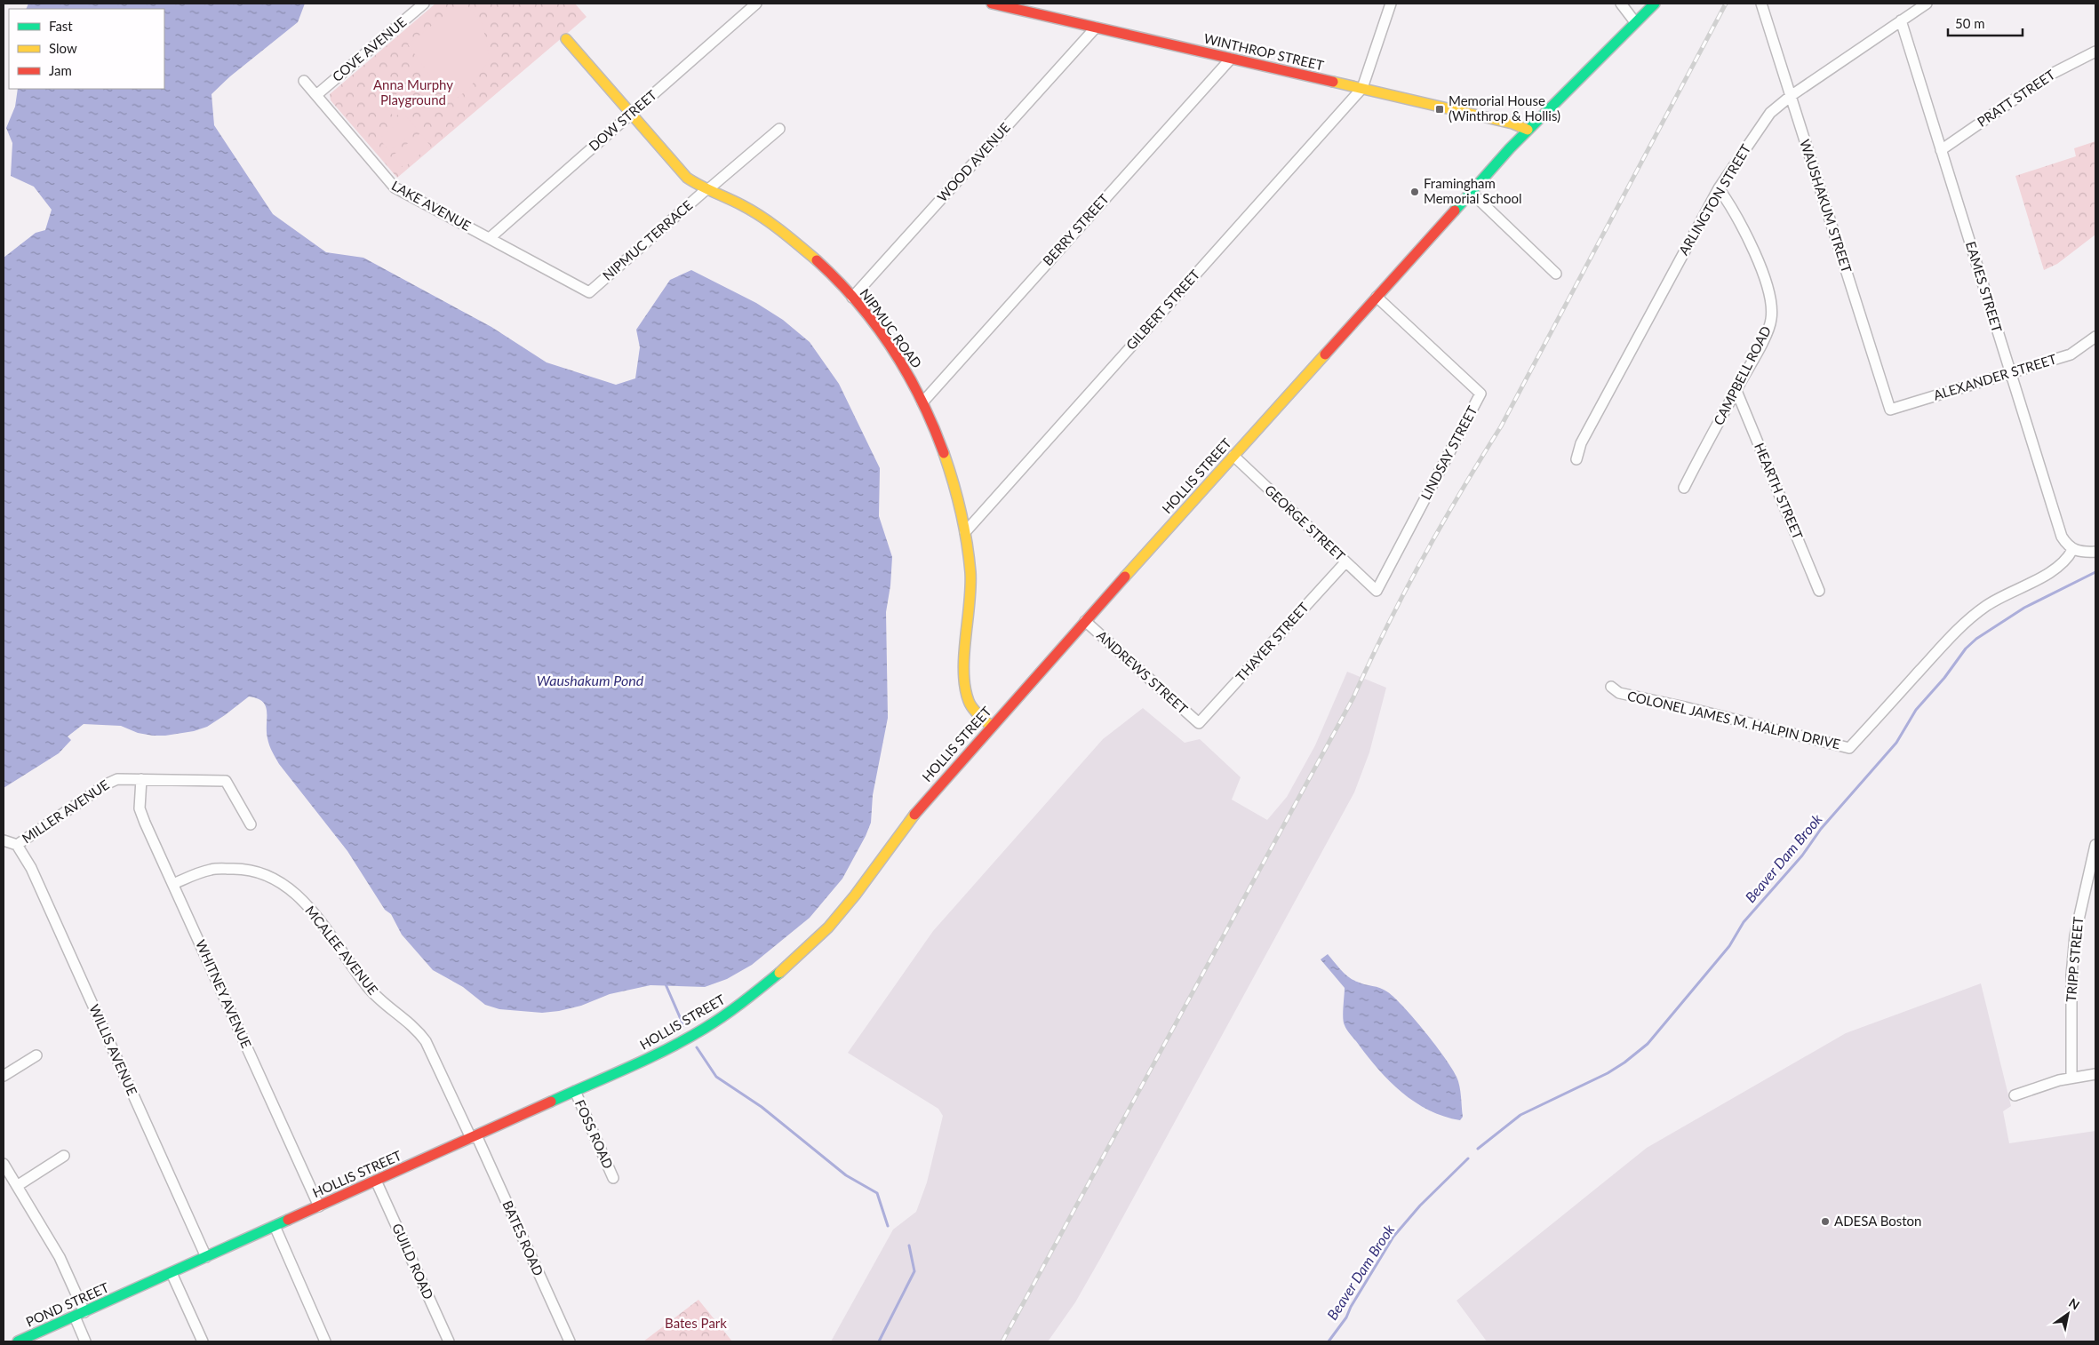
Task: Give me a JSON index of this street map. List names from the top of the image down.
{
  "streets": {
    "main road": [
      "WINTHROP STREET",
      "NIPMUC ROAD",
      "HOLLIS STREET",
      "POND STREET"
    ],
    "street": [
      "COVE AVENUE",
      "PRATT STREET",
      "DOW STREET",
      "WOOD AVENUE",
      "ARLINGTON STREET",
      "LAKE AVENUE",
      "WAUSHAKUM STREET",
      "BERRY STREET",
      "NIPMUC TERRACE",
      "EAMES STREET",
      "GILBERT STREET",
      "CAMPBELL ROAD",
      "ALEXANDER STREET",
      "LINDSAY STREET",
      "HEARTH STREET",
      "GEORGE STREET",
      "THAYER STREET",
      "ANDREWS STREET",
      "COLONEL JAMES M. HALPIN DRIVE",
      "MILLER AVENUE",
      "MCALEE AVENUE",
      "TRIPP STREET",
      "WHITNEY AVENUE",
      "WILLIS AVENUE",
      "FOSS ROAD",
      "BATES ROAD",
      "GUILD ROAD"
    ]
  },
  "crossings": [
    ["COVE AVENUE", "LAKE AVENUE"],
    ["WINTHROP STREET", "WOOD AVENUE"],
    ["WINTHROP STREET", "BERRY STREET"],
    ["WINTHROP STREET", "GILBERT STREET"],
    ["WINTHROP STREET", "HOLLIS STREET"],
    ["PRATT STREET", "EAMES STREET"],
    ["DOW STREET", "LAKE AVENUE"],
    ["DOW STREET", "NIPMUC ROAD"],
    ["WOOD AVENUE", "NIPMUC ROAD"],
    ["ARLINGTON STREET", "WAUSHAKUM STREET"],
    ["ARLINGTON STREET", "EAMES STREET"],
    ["ARLINGTON STREET", "CAMPBELL ROAD"],
    ["LAKE AVENUE", "NIPMUC TERRACE"],
    ["WAUSHAKUM STREET", "ALEXANDER STREET"],
    ["BERRY STREET", "NIPMUC ROAD"],
    ["NIPMUC TERRACE", "NIPMUC ROAD"],
    ["EAMES STREET", "ALEXANDER STREET"],
    ["EAMES STREET", "COLONEL JAMES M. HALPIN DRIVE"],
    ["GILBERT STREET", "NIPMUC ROAD"],
    ["NIPMUC ROAD", "HOLLIS STREET"],
    ["CAMPBELL ROAD", "HEARTH STREET"],
    ["LINDSAY STREET", "HOLLIS STREET"],
    ["LINDSAY STREET", "GEORGE STREET"],
    ["HOLLIS STREET", "GEORGE STREET"],
    ["HOLLIS STREET", "ANDREWS STREET"],
    ["HOLLIS STREET", "MCALEE AVENUE"],
    ["HOLLIS STREET", "WHITNEY AVENUE"],
    ["HOLLIS STREET", "WILLIS AVENUE"],
    ["HOLLIS STREET", "FOSS ROAD"],
    ["HOLLIS STREET", "BATES ROAD"],
    ["HOLLIS STREET", "GUILD ROAD"],
    ["HOLLIS STREET", "POND STREET"],
    ["GEORGE STREET", "THAYER STREET"],
    ["THAYER STREET", "ANDREWS STREET"],
    ["MILLER AVENUE", "WHITNEY AVENUE"],
    ["MILLER AVENUE", "WILLIS AVENUE"],
    ["MCALEE AVENUE", "WHITNEY AVENUE"],
    ["MCALEE AVENUE", "BATES ROAD"]
  ],
  "water": ["Waushakum Pond", "Beaver Dam Brook"],
  "parks": ["Anna Murphy Playground", "Bates Park"],
  "places": {
    "transit": ["Memorial House (Winthrop & Hollis)"],
    "other": ["Framingham Memorial School", "ADESA Boston"]
  },
  "legend": ["Fast", "Slow", "Jam"],
  "scale_bar": "50 m",
  "north": "top right"
}
